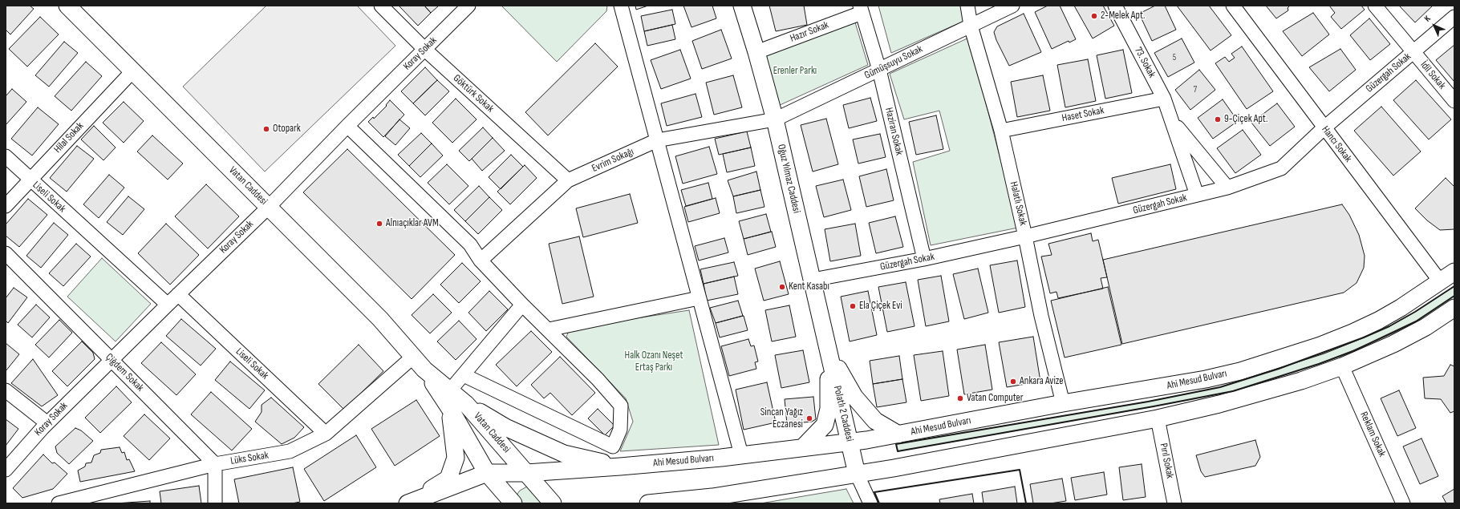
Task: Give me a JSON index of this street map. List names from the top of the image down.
{
  "streets": {
    "main road": [
      "Oğuz Yılmaz Caddesi",
      "Vatan Caddesi",
      "Ahi Mesud Bulvarı",
      "Polatlı 2 Caddesi"
    ],
    "street": [
      "Hazır Sokak",
      "Koray Sokak",
      "Gümüşsuyu Sokak",
      "73. Sokak",
      "Güzergah Sokak",
      "İdil Sokak",
      "Göktürk Sokak",
      "Haset Sokak",
      "Haziran Sokak",
      "Hilal Sokak",
      "Hancı Sokak",
      "Evrim Sokağı",
      "Liseli Sokak",
      "Halatlı Sokak",
      "Çiğdem Sokak",
      "Reklam Sokak",
      "Lüks Sokak",
      "Pırıl Sokak"
    ]
  },
  "crossings": [
    ["Hazır Sokak", "Haziran Sokak"],
    ["Hazır Sokak", "Oğuz Yılmaz Caddesi"],
    ["Koray Sokak", "Göktürk Sokak"],
    ["Koray Sokak", "Vatan Caddesi"],
    ["Koray Sokak", "Liseli Sokak"],
    ["Koray Sokak", "Çiğdem Sokak"],
    ["Gümüşsuyu Sokak", "Haziran Sokak"],
    ["Gümüşsuyu Sokak", "Evrim Sokağı"],
    ["Gümüşsuyu Sokak", "Oğuz Yılmaz Caddesi"],
    ["Gümüşsuyu Sokak", "Halatlı Sokak"],
    ["73. Sokak", "Güzergah Sokak"],
    ["73. Sokak", "Haset Sokak"],
    ["Güzergah Sokak", "İdil Sokak"],
    ["Güzergah Sokak", "Haziran Sokak"],
    ["Güzergah Sokak", "Hancı Sokak"],
    ["Güzergah Sokak", "Oğuz Yılmaz Caddesi"],
    ["Güzergah Sokak", "Halatlı Sokak"],
    ["Göktürk Sokak", "Evrim Sokağı"],
    ["Haset Sokak", "Halatlı Sokak"],
    ["Hilal Sokak", "Vatan Caddesi"],
    ["Hilal Sokak", "Liseli Sokak"],
    ["Hancı Sokak", "Ahi Mesud Bulvarı"],
    ["Evrim Sokağı", "Oğuz Yılmaz Caddesi"],
    ["Oğuz Yılmaz Caddesi", "Polatlı 2 Caddesi"],
    ["Vatan Caddesi", "Ahi Mesud Bulvarı"],
    ["Vatan Caddesi", "Lüks Sokak"],
    ["Liseli Sokak", "Lüks Sokak"],
    ["Halatlı Sokak", "Ahi Mesud Bulvarı"],
    ["Çiğdem Sokak", "Lüks Sokak"],
    ["Ahi Mesud Bulvarı", "Polatlı 2 Caddesi"]
  ],
  "parks": ["Erenler Parkı", "Halk Ozanı Neşet Ertaş Parkı"],
  "places": [
    "2-Melek Apt.",
    "9-Çiçek Apt.",
    "Otopark",
    "Alnıaçıklar AVM",
    "Kent Kasabı",
    "Ela Çiçek Evi",
    "Ankara Avize",
    "Vatan Computer",
    "Sincan Yağız Eczanesi"
  ],
  "house_numbers": ["5", "7"],
  "north": "top left"
}
